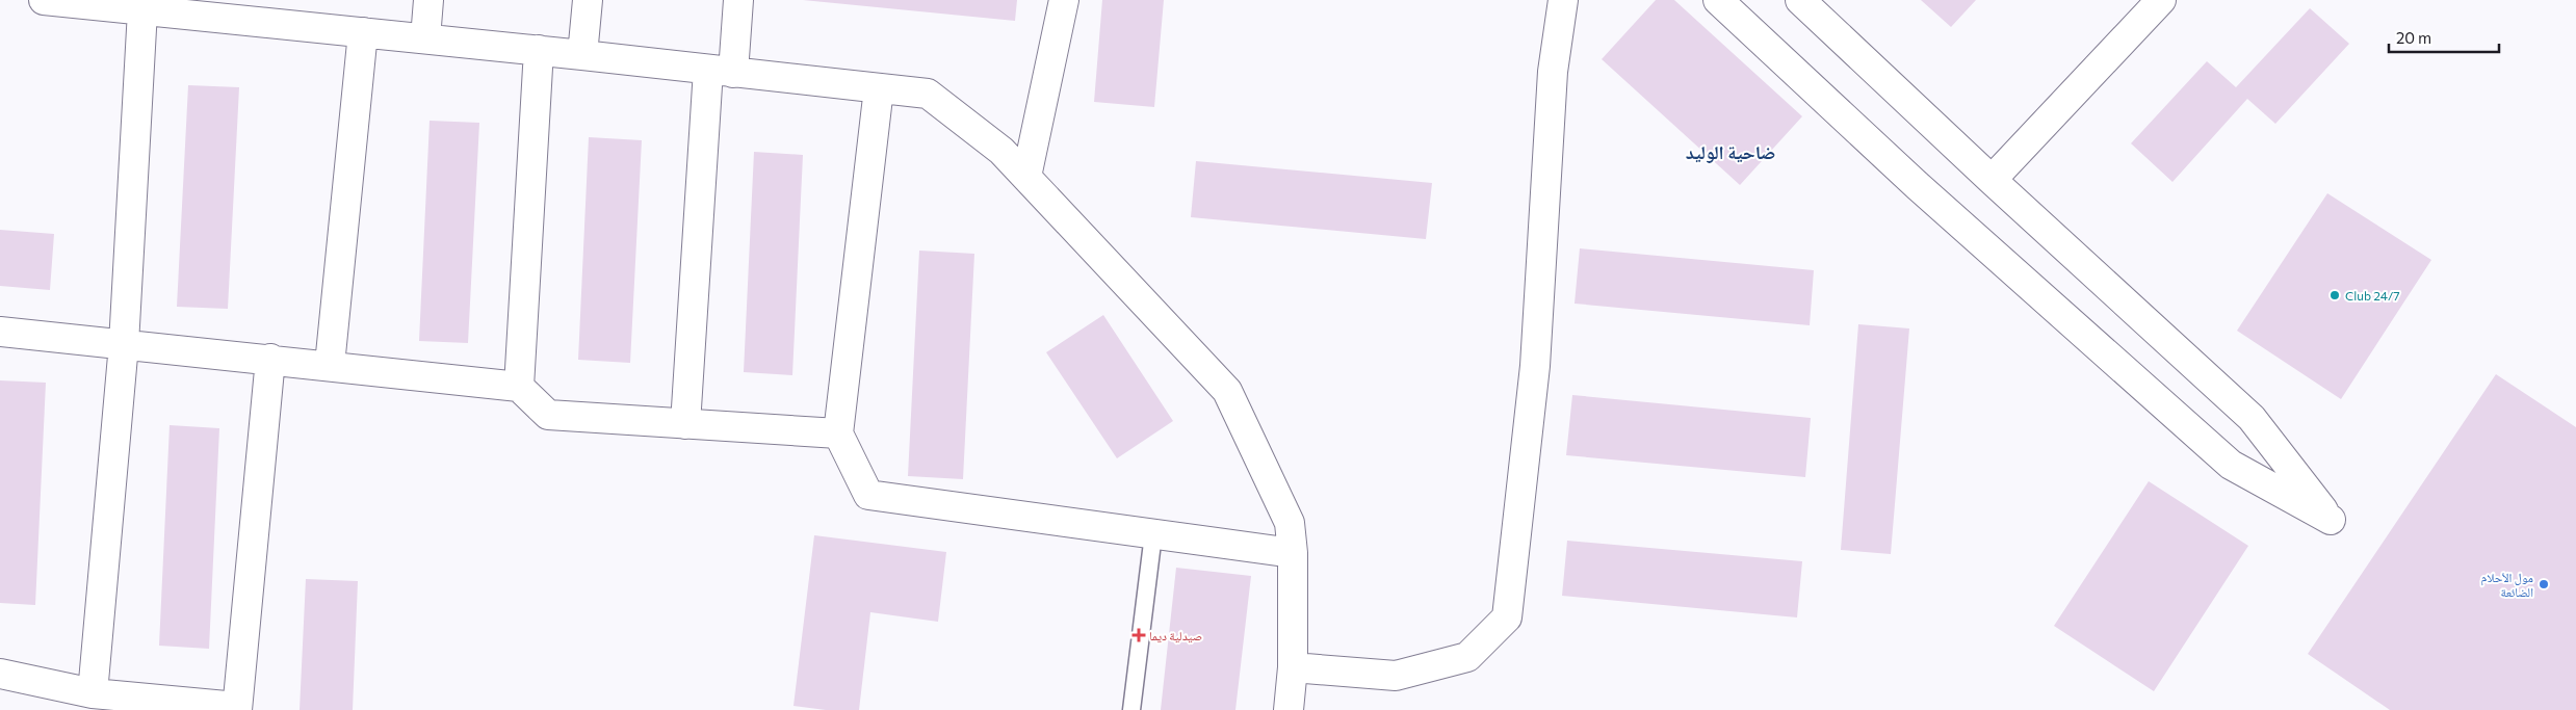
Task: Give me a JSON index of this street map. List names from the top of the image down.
{
  "districts": ["ضاحية الوليد"],
  "places": {
    "other": ["Club 24/7", "مول الأحلام الضائعة"],
    "health": ["صيدلية ديما"]
  },
  "scale_bar": "20 m"
}
